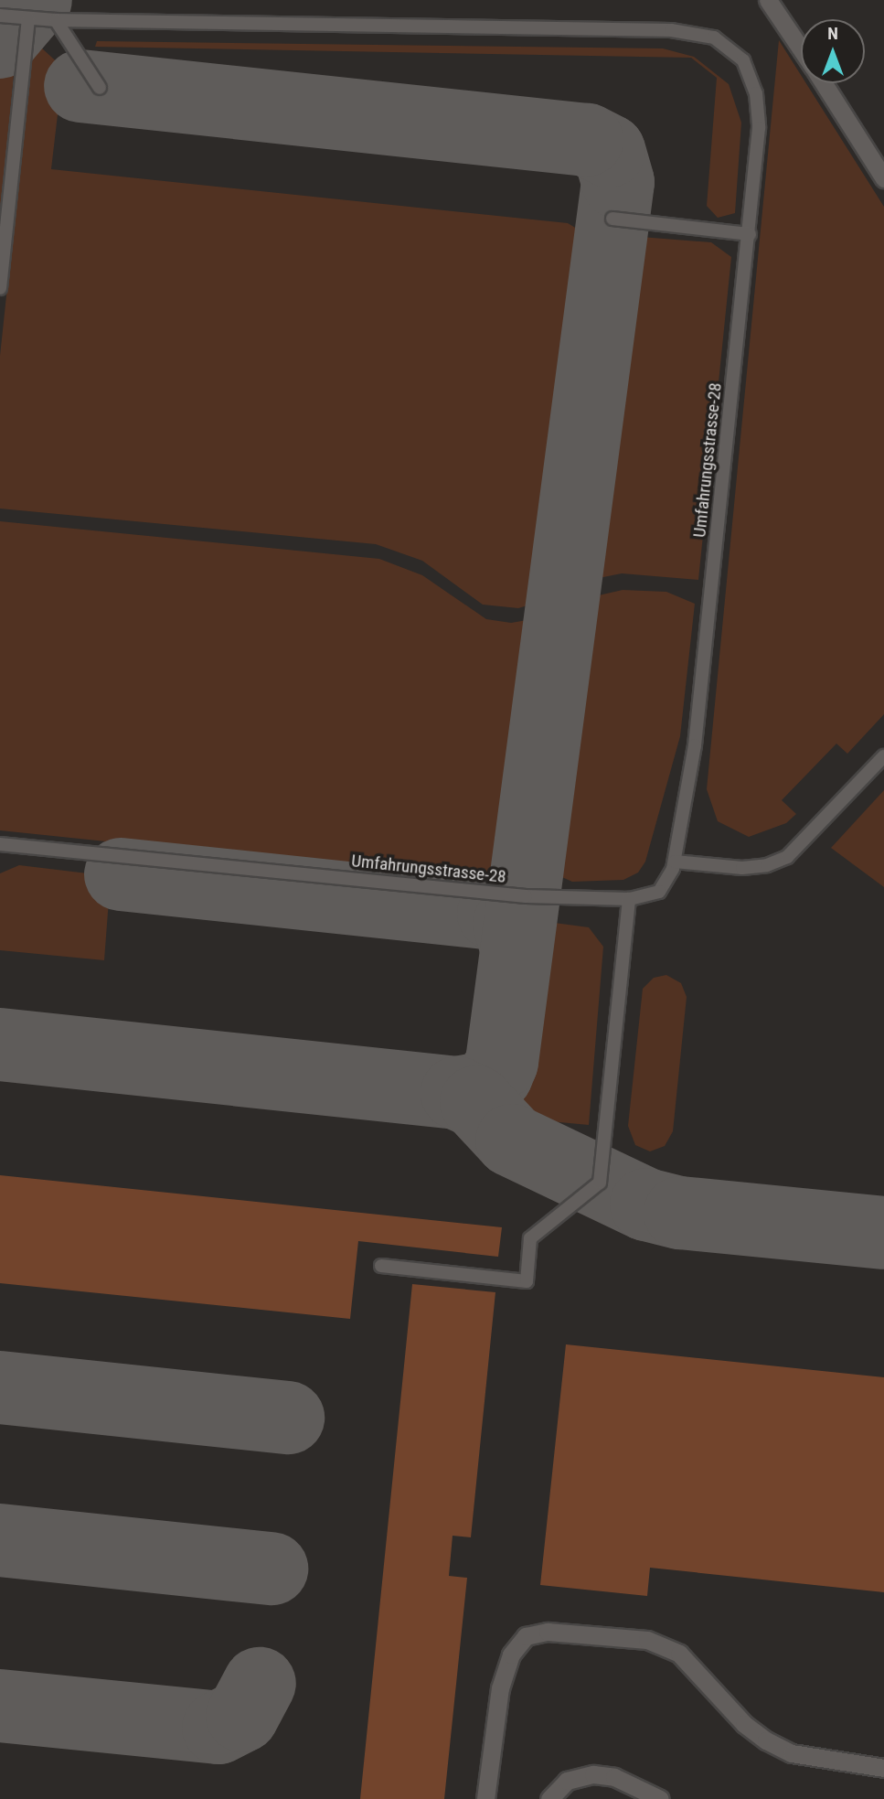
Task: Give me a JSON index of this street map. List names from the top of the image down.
{
  "streets": {
    "lane": ["Umfahrungsstrasse-28"]
  },
  "north": "top"
}
